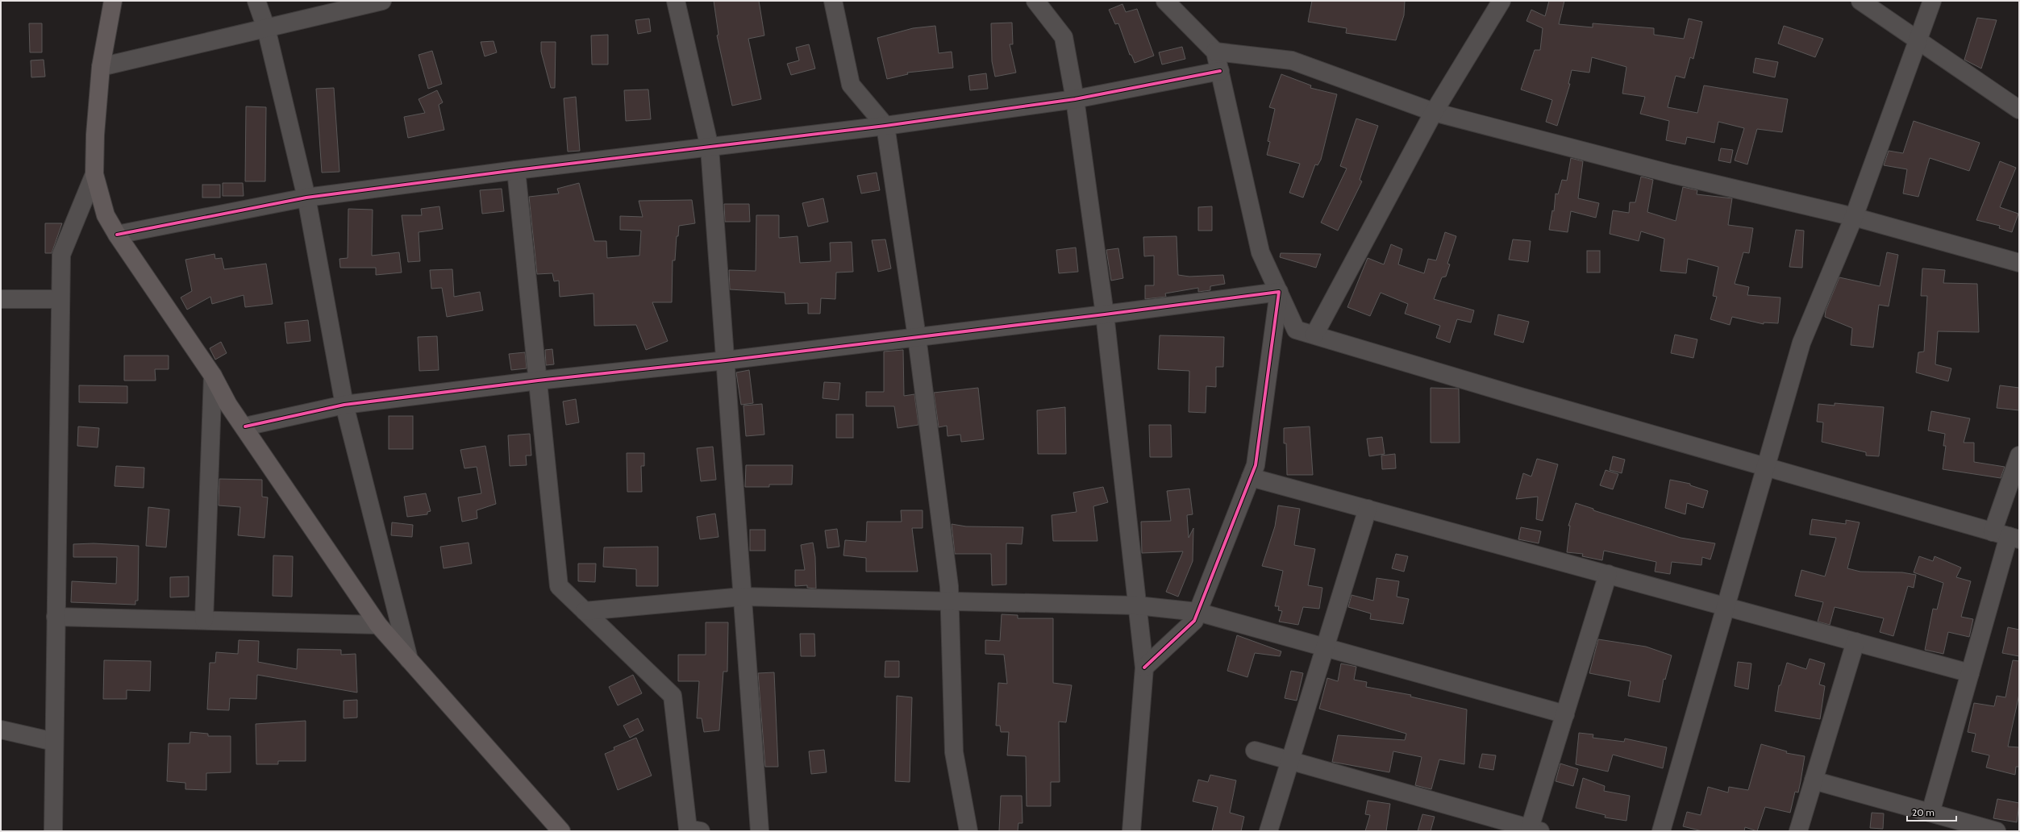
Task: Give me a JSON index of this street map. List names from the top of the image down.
{
  "scale_bar": "20 m"
}
